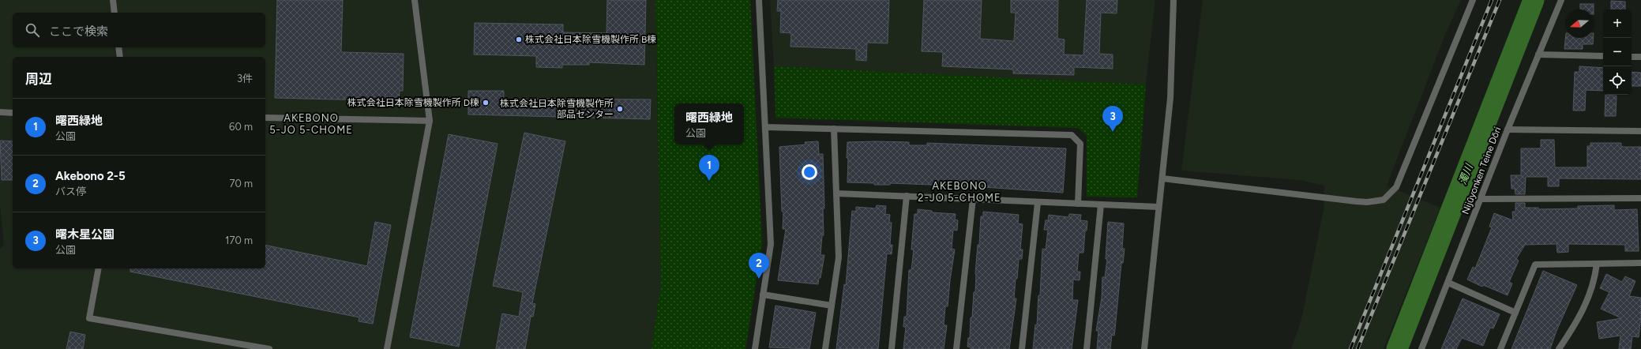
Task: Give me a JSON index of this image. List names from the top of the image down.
{
  "streets": {
    "street": ["Nijūyonken Teine Dōri"]
  },
  "districts": ["AKEBONO 5-JO 5-CHOME", "AKEBONO 2-JO 5-CHOME"],
  "water": ["濁川"],
  "places": ["株式会社日本除雪機製作所 B棟", "株式会社日本除雪機製作所 D棟", "株式会社日本除雪機製作所 部品センター"],
  "north": "left",
  "page": {
    "map_buttons": ["+", "−"],
    "search": "ここで検索",
    "heading": ["周辺", "3件"],
    "list": [
      {
        "mark": "1",
        "name": "曙西緑地",
        "note": "公園",
        "value": "60 m"
      },
      {
        "mark": "2",
        "name": "Akebono 2-5",
        "note": "バス停",
        "value": "70 m"
      },
      {
        "mark": "3",
        "name": "曙木星公園",
        "note": "公園",
        "value": "170 m"
      }
    ],
    "popup": ["曙西緑地", "公園"],
    "pins": ["3", "1", "2"]
  }
}
